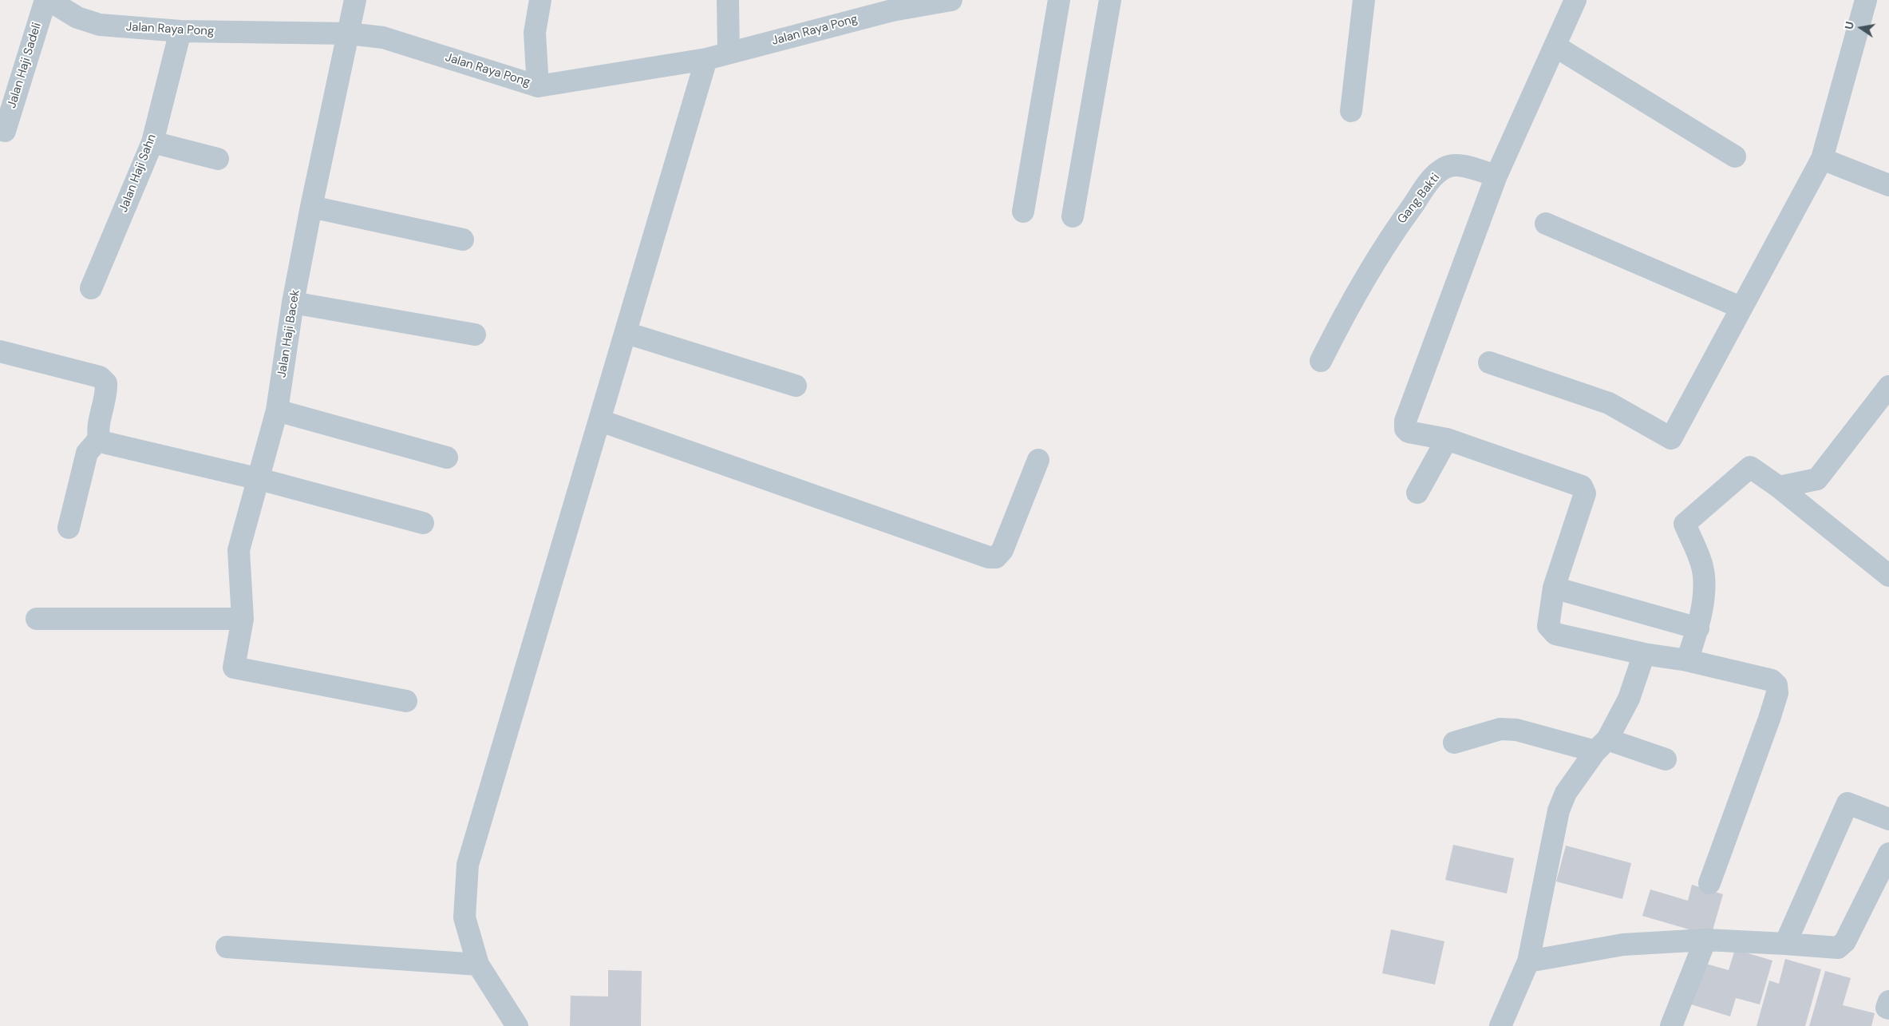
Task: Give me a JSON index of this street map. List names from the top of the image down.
{
  "streets": {
    "street": [
      "Jalan Raya Pong",
      "Jalan Haji Sadeli",
      "Jalan Haji Sahn",
      "Gang Bakti",
      "Jalan Haji Bacek"
    ]
  },
  "crossings": [
    ["Jalan Raya Pong", "Jalan Haji Sahn"],
    ["Jalan Raya Pong", "Jalan Haji Bacek"]
  ],
  "north": "left"
}
